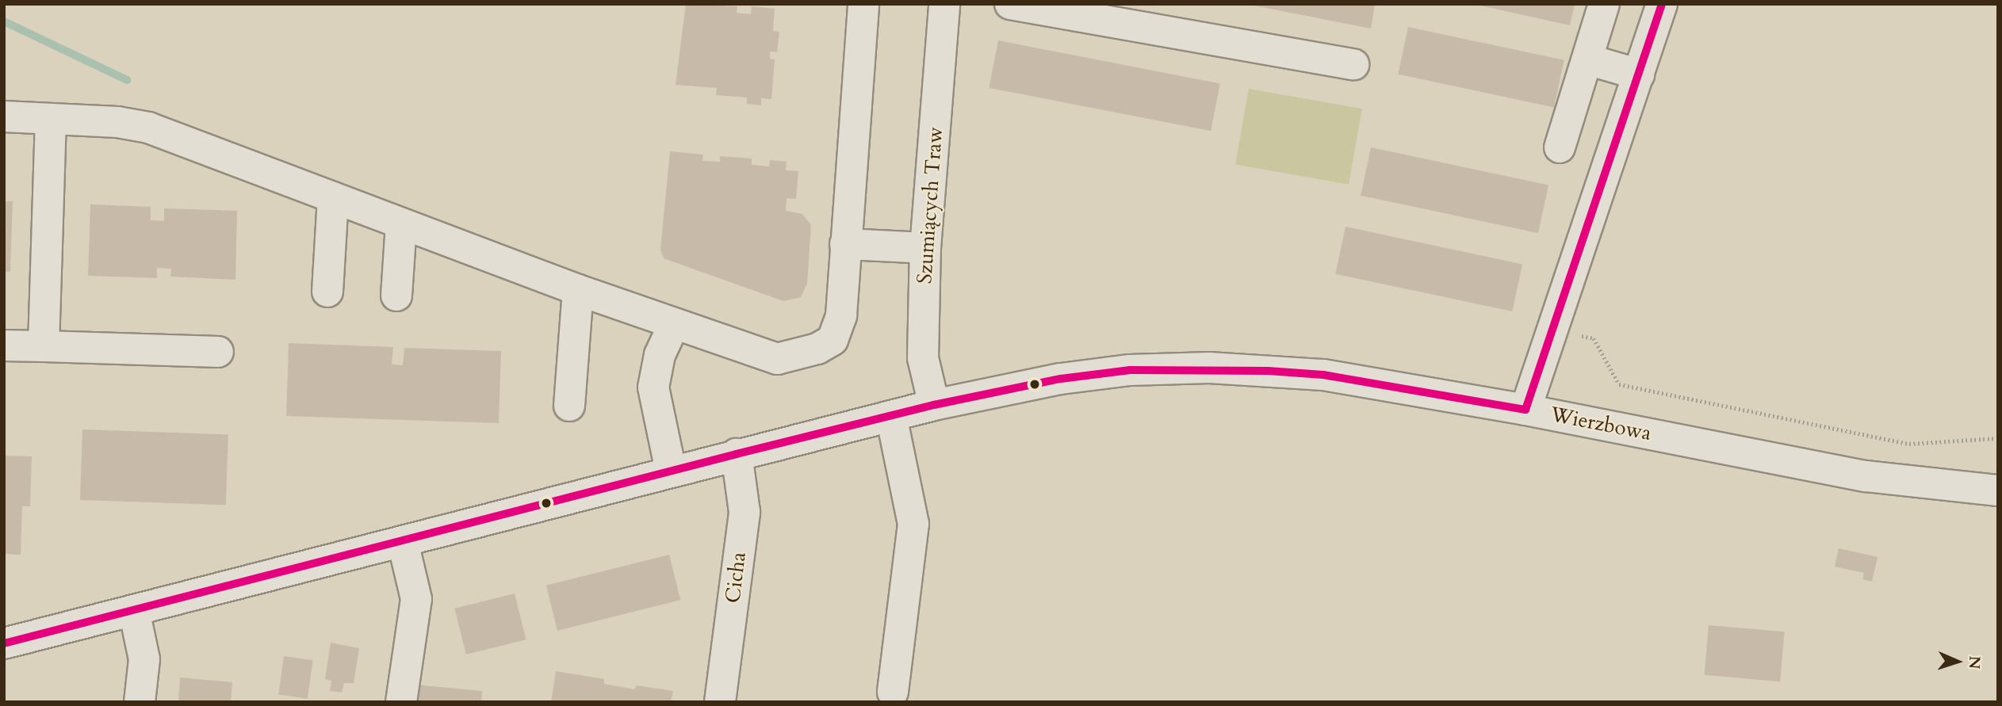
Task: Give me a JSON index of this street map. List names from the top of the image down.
{
  "streets": {
    "street": ["Szumiących Traw", "Wierzbowa", "Cicha"]
  },
  "crossings": [
    ["Szumiących Traw", "Wierzbowa"],
    ["Wierzbowa", "Cicha"]
  ],
  "north": "right"
}
